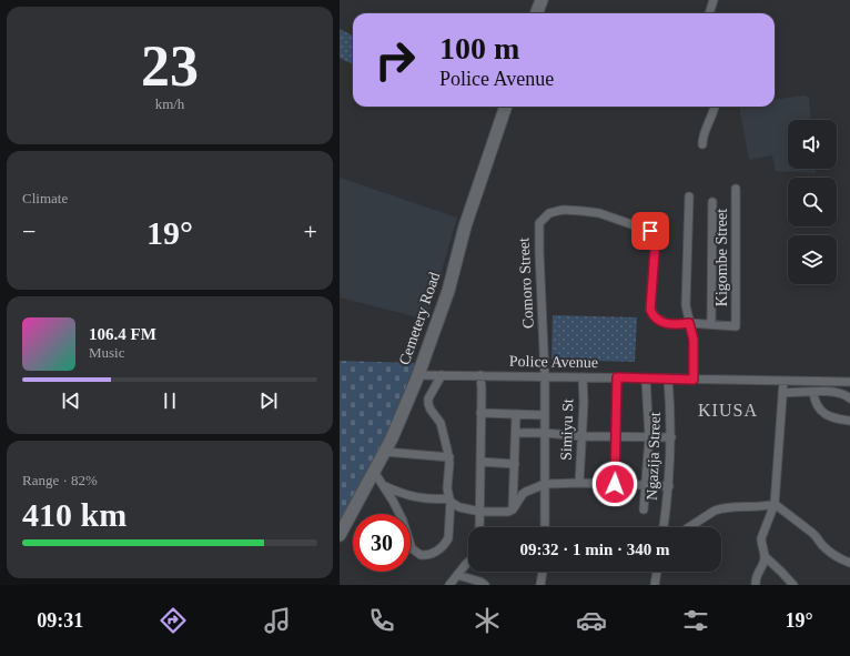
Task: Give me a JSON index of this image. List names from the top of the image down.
{
  "streets": {
    "main road": ["Cemetery Road"],
    "street": [
      "Kigombe Street",
      "Comoro Street",
      "Police Avenue",
      "Simiyu St",
      "Ngazija Street"
    ]
  },
  "crossings": [
    ["Comoro Street", "Police Avenue"],
    ["Cemetery Road", "Police Avenue"],
    ["Police Avenue", "Simiyu St"],
    ["Police Avenue", "Ngazija Street"]
  ],
  "districts": ["KIUSA"],
  "page": {
    "tile": [
      ["23", "km/h"],
      "Climate",
      ["Range · 82%", "410 km"]
    ],
    "turn": ["100 m", "Police Avenue"],
    "heat": ["−", "19°", "+"],
    "song": ["106.4 FM", "Music"],
    "limit": "30",
    "trip": "09:32 · 1 min · 340 m",
    "tabs": ["09:31", "19°"]
  }
}
